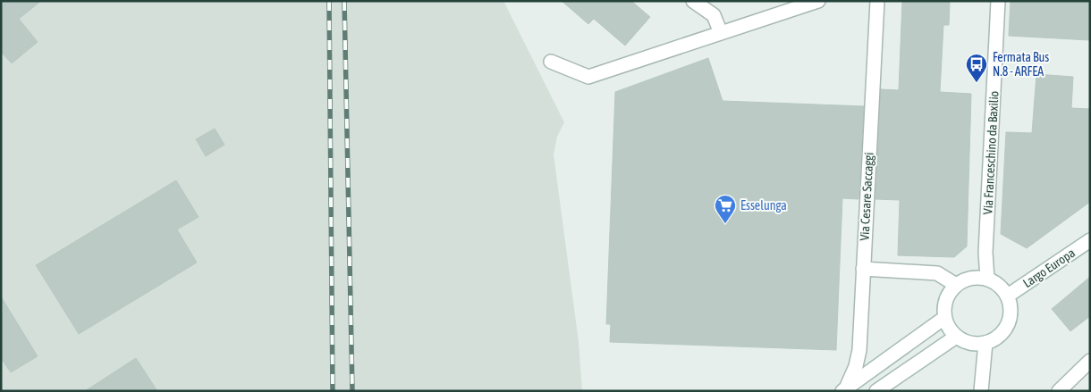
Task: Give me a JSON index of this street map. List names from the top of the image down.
{
  "streets": {
    "street": ["Via Franceschino da Baxilio", "Via Cesare Saccaggi", "Largo Europa"]
  },
  "crossings": [
    ["Via Franceschino da Baxilio", "Largo Europa"]
  ],
  "places": {
    "bus stop": ["Fermata Bus N.8 - ARFEA"],
    "supermarket": ["Esselunga"]
  }
}
